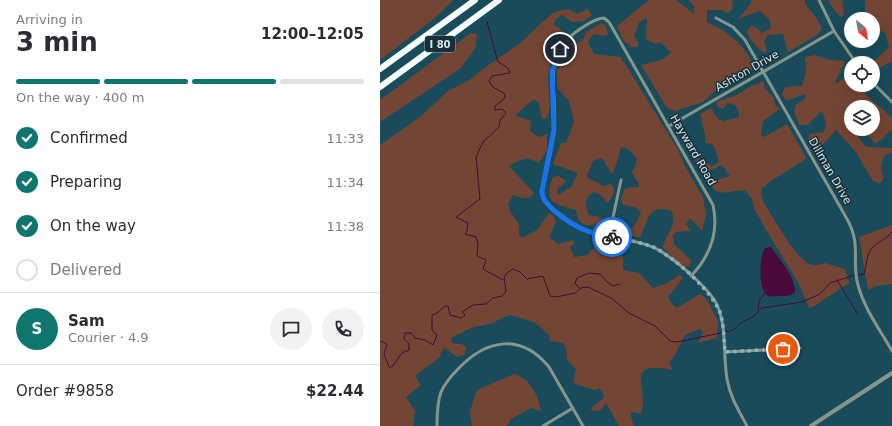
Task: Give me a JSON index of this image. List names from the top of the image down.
{
  "streets": {
    "highway": ["I 80"],
    "street": ["Ashton Drive", "Hayward Road", "Dillman Drive"]
  },
  "crossings": [
    ["Ashton Drive", "Hayward Road"],
    ["Ashton Drive", "Dillman Drive"]
  ],
  "north": "bottom right",
  "page": {
    "heading": ["3 min", "Arriving in", "12:00–12:05"],
    "panel": [
      "Sam",
      "Courier · 4.9",
      "Order #9858",
      "$22.44"
    ],
    "bar": "On the way · 400 m",
    "list": [
      ["Confirmed", "11:33"],
      ["Preparing", "11:34"],
      ["On the way", "11:38"],
      "Delivered"
    ],
    "round": "S"
  }
}
